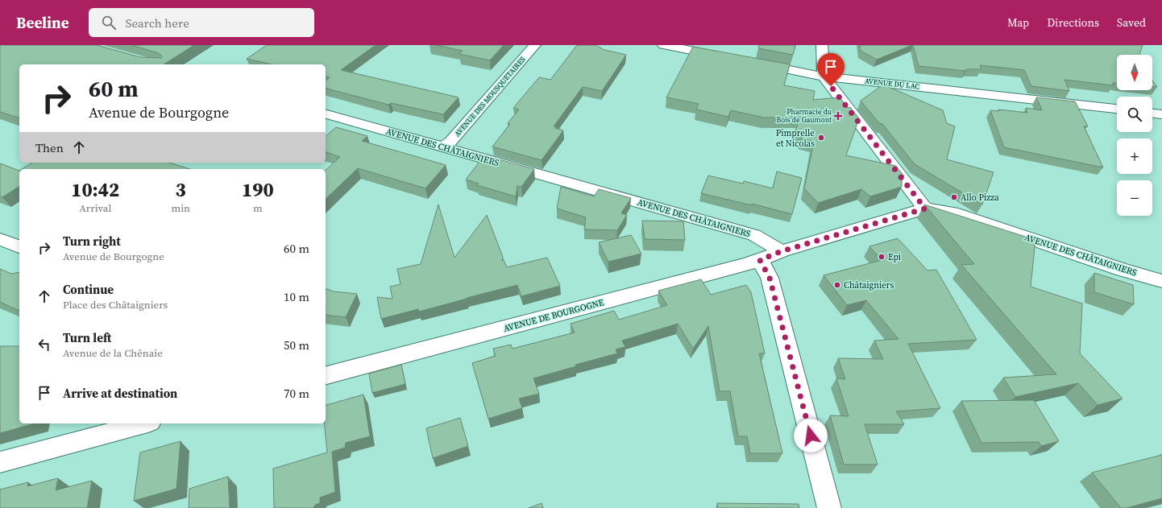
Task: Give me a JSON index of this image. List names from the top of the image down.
{
  "streets": {
    "street": [
      "AVENUE DU LAC",
      "AVENUE DES MOUSQUETAIRES",
      "AVENUE DES CHÂTAIGNIERS",
      "AVENUE DE BOURGOGNE"
    ]
  },
  "crossings": [
    ["AVENUE DES MOUSQUETAIRES", "AVENUE DES CHÂTAIGNIERS"],
    ["AVENUE DES CHÂTAIGNIERS", "AVENUE DE BOURGOGNE"]
  ],
  "places": {
    "health": ["Pharmacie du Bois de Gaumont"],
    "other": [
      "Pimprelle et Nicolas",
      "Allo Pizza",
      "Epi",
      "Châtaigniers"
    ]
  },
  "north": "bottom",
  "page": {
    "header": "Beeline",
    "search": "Search here",
    "nav": ["Map", "Directions", "Saved"],
    "map_buttons": ["+", "−"],
    "turn": ["60 m", "Avenue de Bourgogne"],
    "then": "Then",
    "eta": [
      "10:42",
      "Arrival",
      "3",
      "min",
      "190",
      "m"
    ],
    "list": [
      {
        "name": "Turn right",
        "note": "Avenue de Bourgogne",
        "value": "60 m"
      },
      {
        "name": "Continue",
        "note": "Place des Châtaigniers",
        "value": "10 m"
      },
      {
        "name": "Turn left",
        "note": "Avenue de la Chênaie",
        "value": "50 m"
      },
      {
        "name": "Arrive at destination",
        "value": "70 m"
      }
    ]
  }
}
